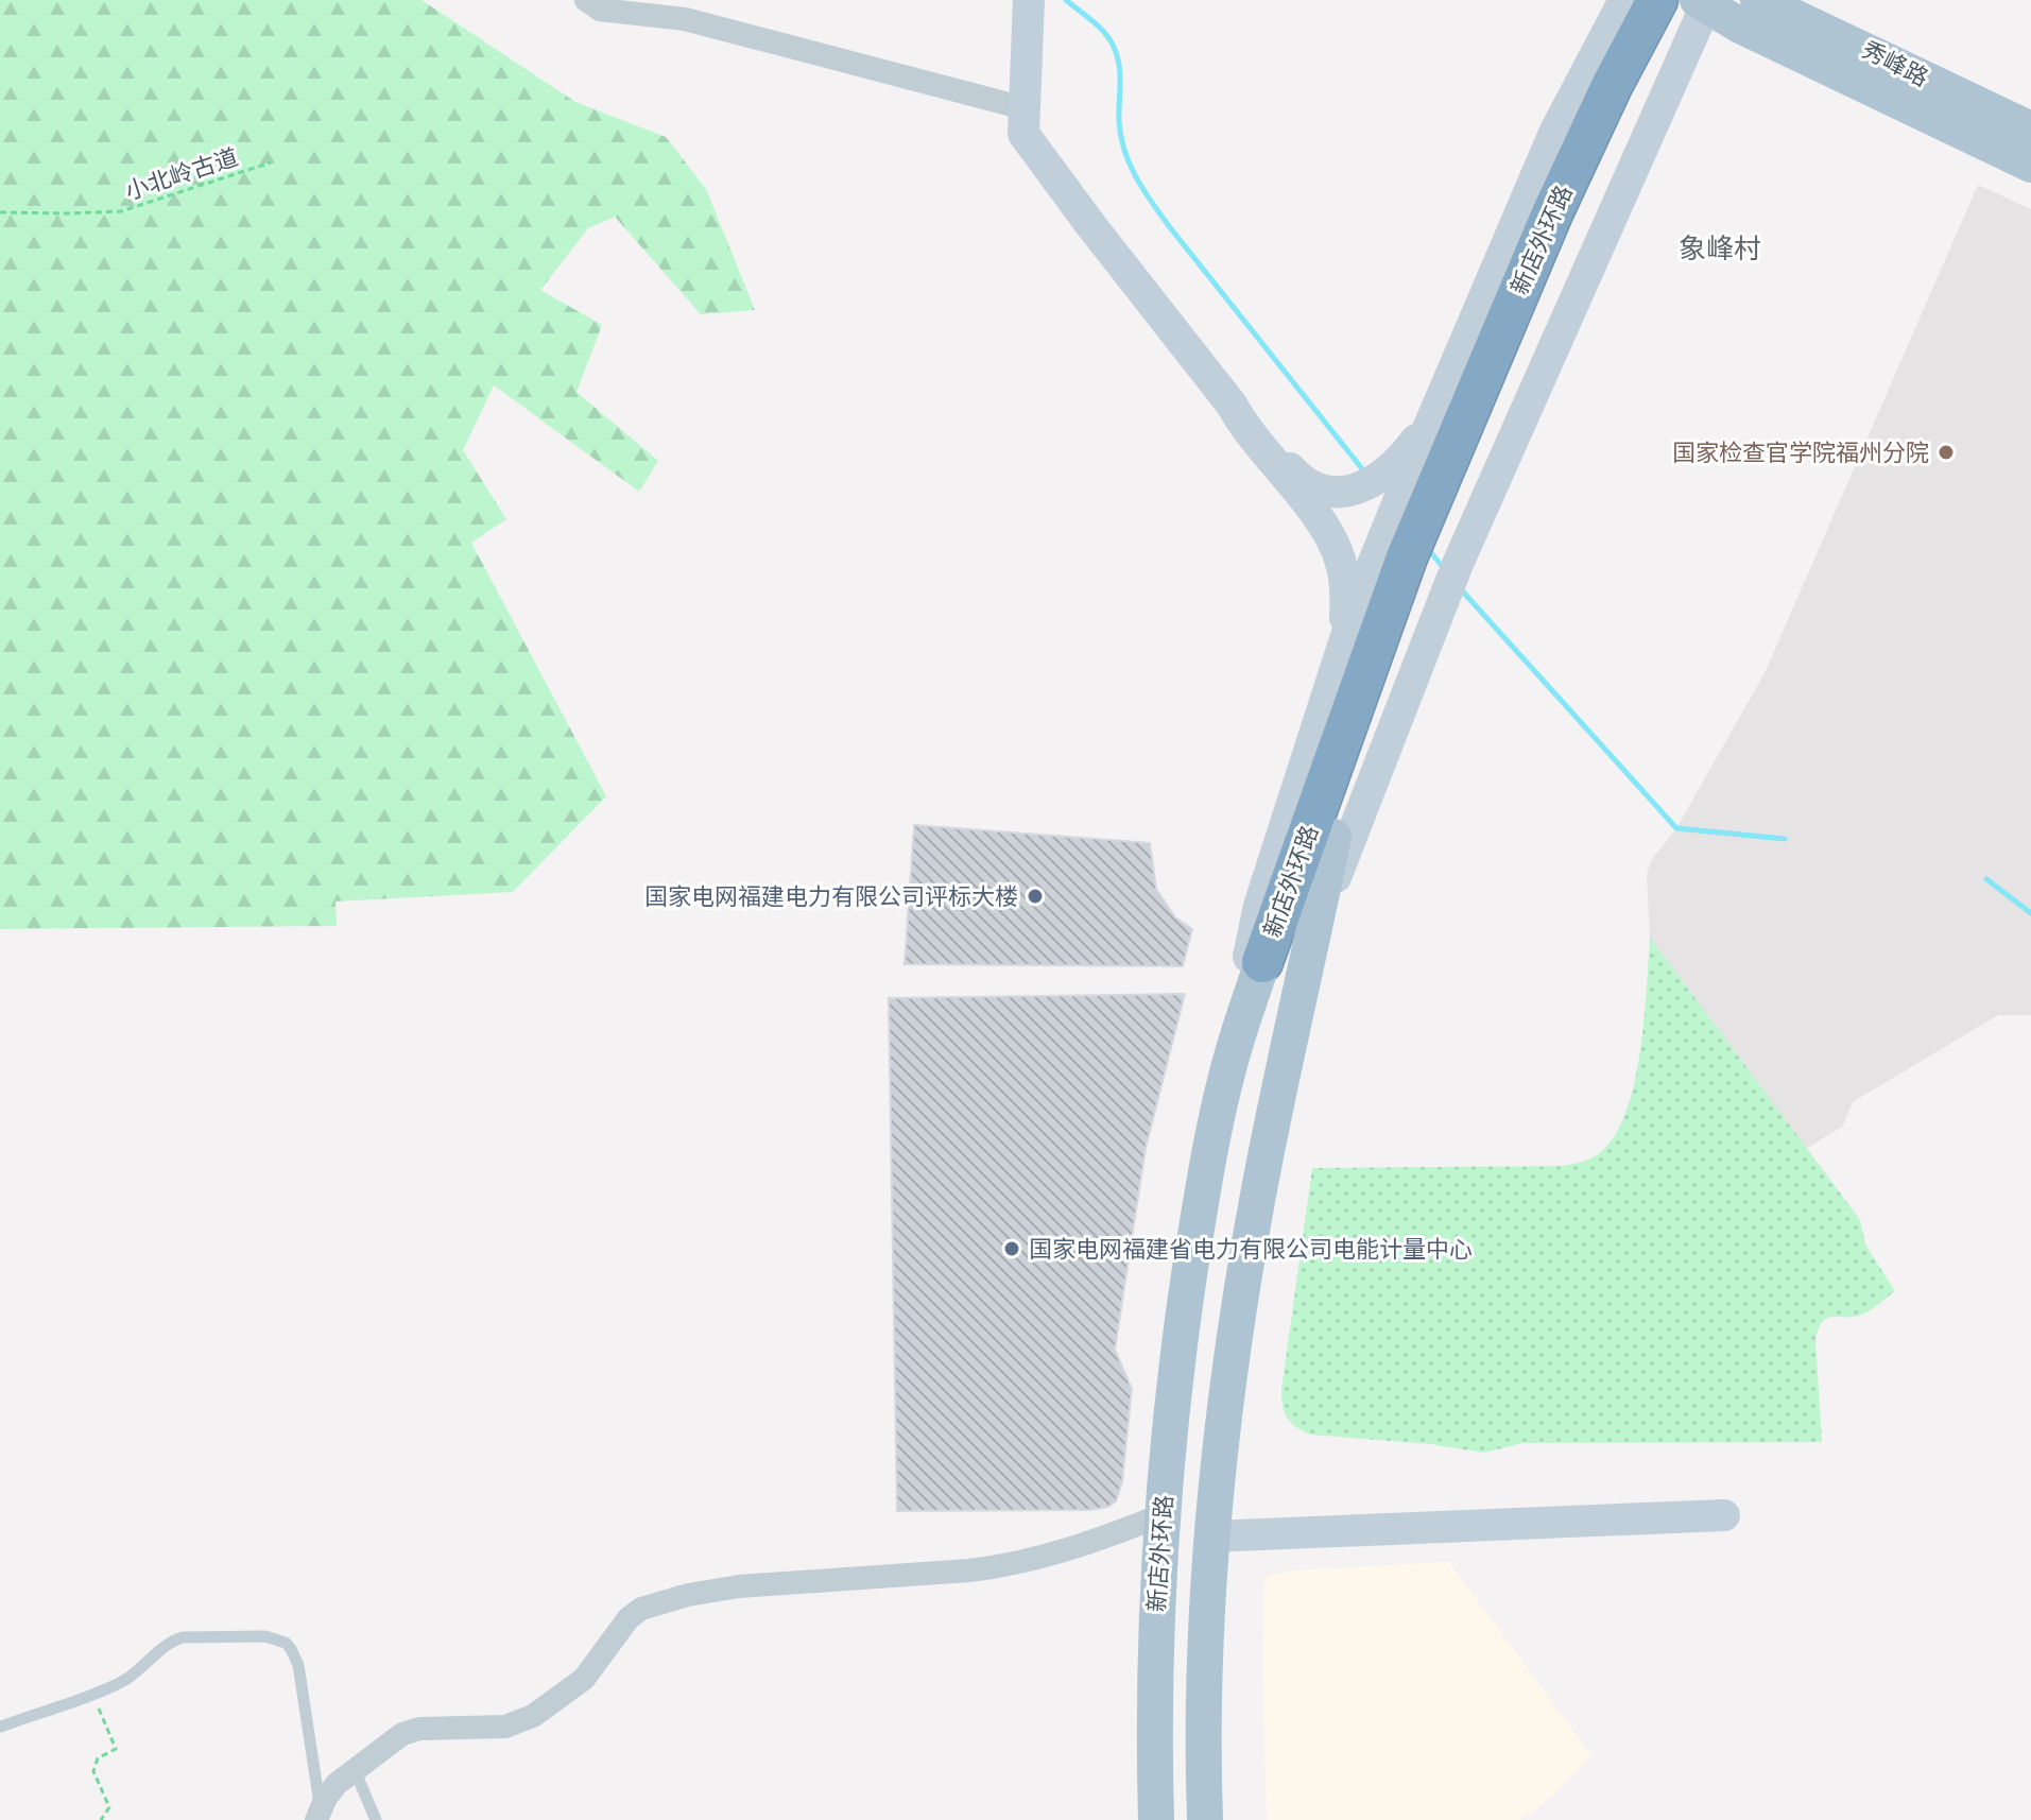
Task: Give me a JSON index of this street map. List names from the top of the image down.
{
  "streets": {
    "highway": ["新店外环路"],
    "main road": ["秀峰路"],
    "path": ["小北岭古道"]
  },
  "districts": ["象峰村"],
  "places": ["国家检查官学院福州分院", "国家电网福建电力有限公司评标大楼", "国家电网福建省电力有限公司电能计量中心"]
}
